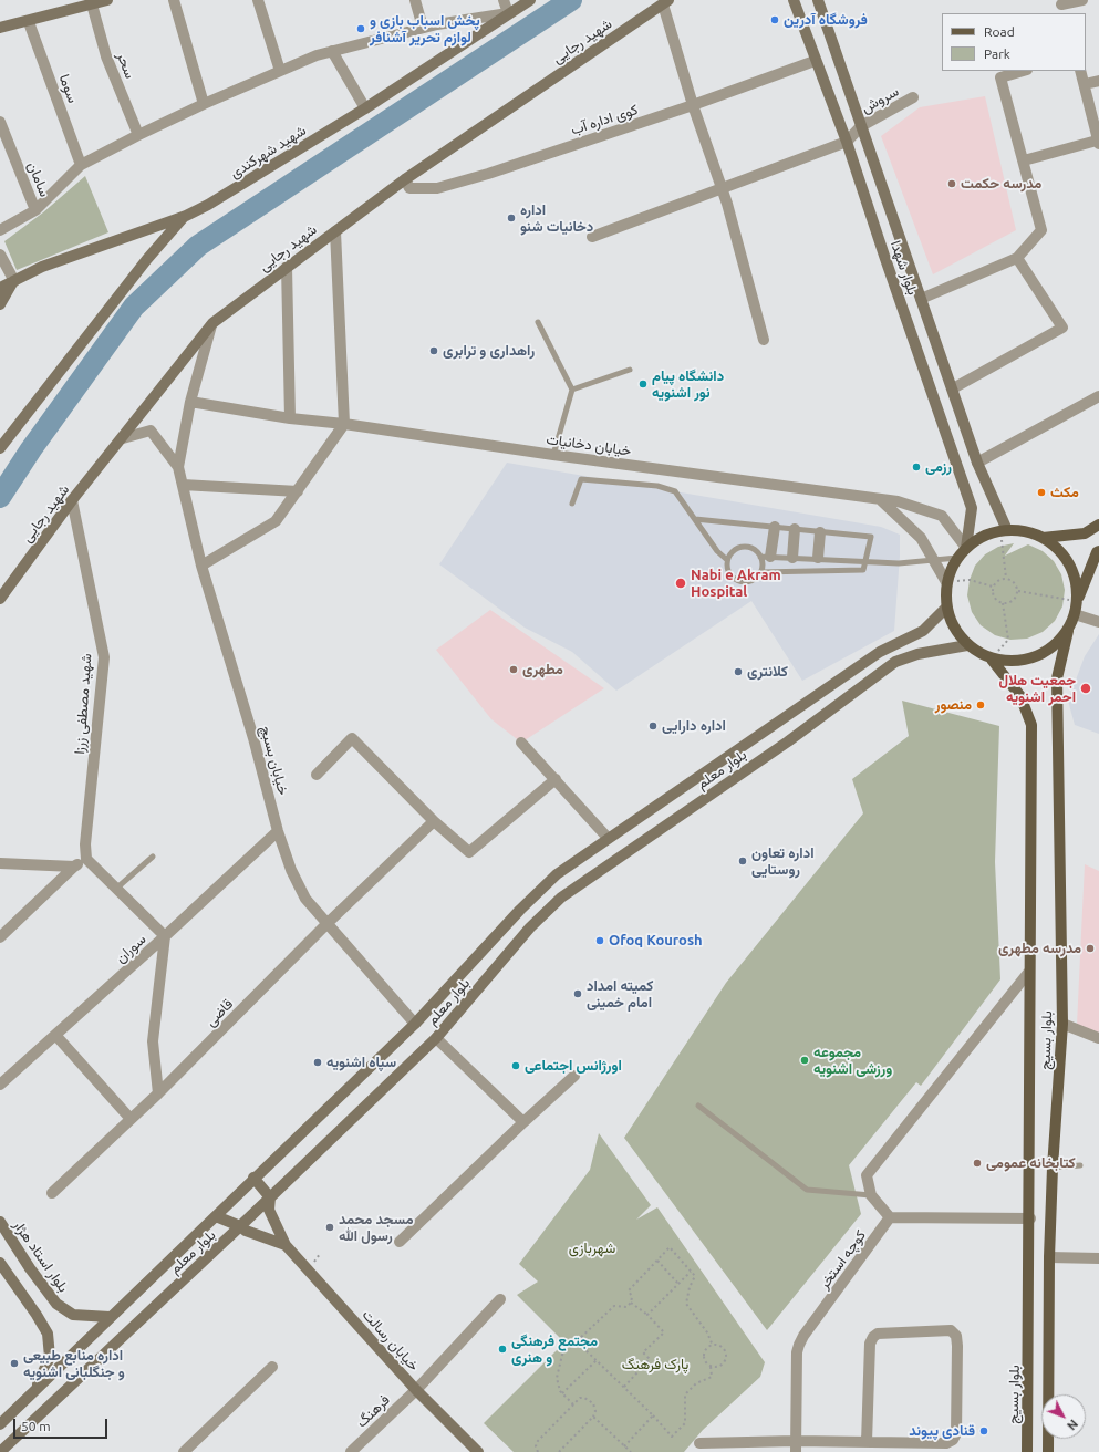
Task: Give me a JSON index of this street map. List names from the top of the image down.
{
  "streets": {
    "main road": [
      "شهید رجایی",
      "شهید شهرکندی",
      "بلوار شهدا",
      "بلوار معلم",
      "بلوار بسیج",
      "بلوار استاد هژار",
      "خیابان رسالت"
    ],
    "street": [
      "سحر",
      "سوما",
      "سروش",
      "کوی اداره آب",
      "سامان",
      "خیابان دخانیات",
      "شهید مصطفی زرزا",
      "خیابان بسبچ",
      "سوران",
      "قاضی",
      "کوچه استخر",
      "فرهنگ"
    ]
  },
  "crossings": [
    ["شهید رجایی", "کوی اداره آب"],
    ["شهید رجایی", "شهید مصطفی زرزا"],
    ["سروش", "بلوار شهدا"],
    ["کوی اداره آب", "بلوار شهدا"],
    ["بلوار شهدا", "خیابان دخانیات"],
    ["خیابان بسبچ", "بلوار معلم"],
    ["خیابان بسبچ", "سوران"],
    ["خیابان بسبچ", "قاضی"],
    ["بلوار معلم", "بلوار استاد هژار"],
    ["خیابان رسالت", "فرهنگ"]
  ],
  "parks": ["شهربازی", "پارک فرهنگ"],
  "places": [
    "فروشگاه آدرین",
    "پخش اسباب بازی و لوازم تحریر آشنافر",
    "مدرسه حکمت",
    "اداره دخانیات شنو",
    "راهداری و ترابری",
    "دانشگاه پیام نور اشنویه",
    "رزمی",
    "مکث",
    "Nabi e Akram Hospital",
    "مطهری",
    "کلانتری",
    "جمعیت هلال احمر اشنویه",
    "منصور",
    "اداره دارایی",
    "اداره تعاون روستایی",
    "Ofoq Kourosh",
    "مدرسه مطهری",
    "کمیته امداد امام خمینی",
    "مجموعه ورزشی اشنویه",
    "سپاه اشنویه",
    "اورژانس اجتماعی",
    "کتابخانه عمومی",
    "مسجد محمد رسول الله",
    "مجتمع فرهنگی و هنری",
    "اداره منابع طبیعی و جنگلبانی اشنویه",
    "قنادی پیوند"
  ],
  "legend": ["Road", "Park"],
  "scale_bar": "50 m",
  "north": "bottom right"
}
